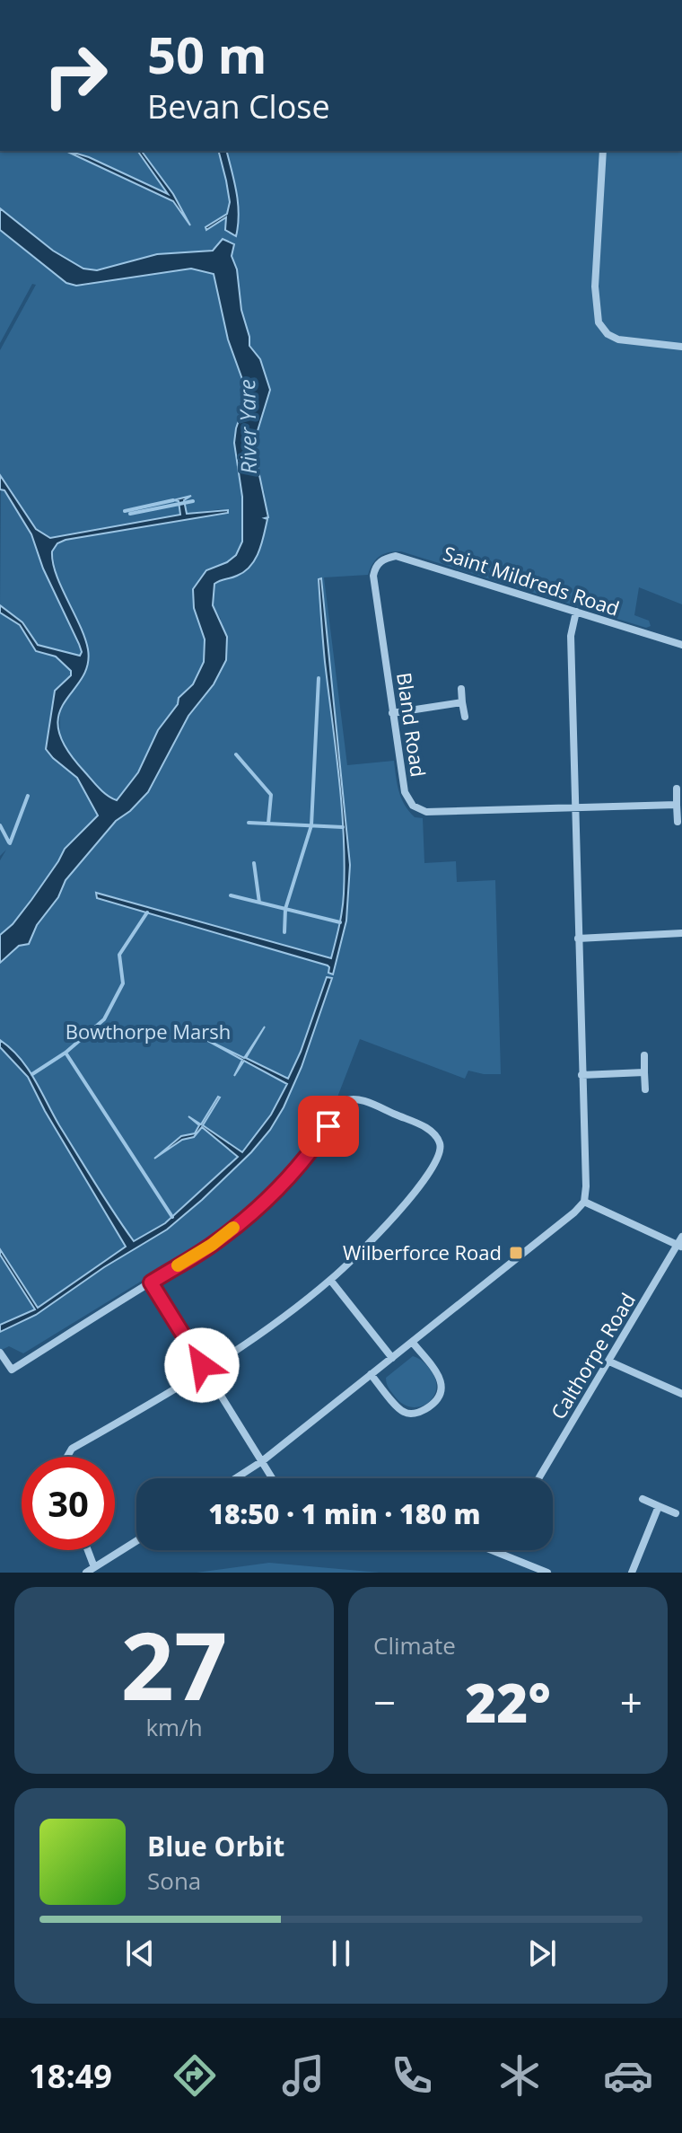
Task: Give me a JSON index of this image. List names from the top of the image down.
{
  "streets": {
    "street": ["Saint Mildreds Road", "Bland Road", "Calthorpe Road"]
  },
  "crossings": [
    ["Saint Mildreds Road", "Bland Road"]
  ],
  "water": ["River Yare"],
  "parks": ["Bowthorpe Marsh"],
  "places": {
    "transit": ["Wilberforce Road"]
  },
  "page": {
    "turn": ["50 m", "Bevan Close"],
    "limit": "30",
    "trip": "18:50 · 1 min · 180 m",
    "tile": [
      ["27", "km/h"],
      "Climate"
    ],
    "heat": ["−", "22°", "+"],
    "song": ["Blue Orbit", "Sona"],
    "tabs": "18:49"
  }
}
